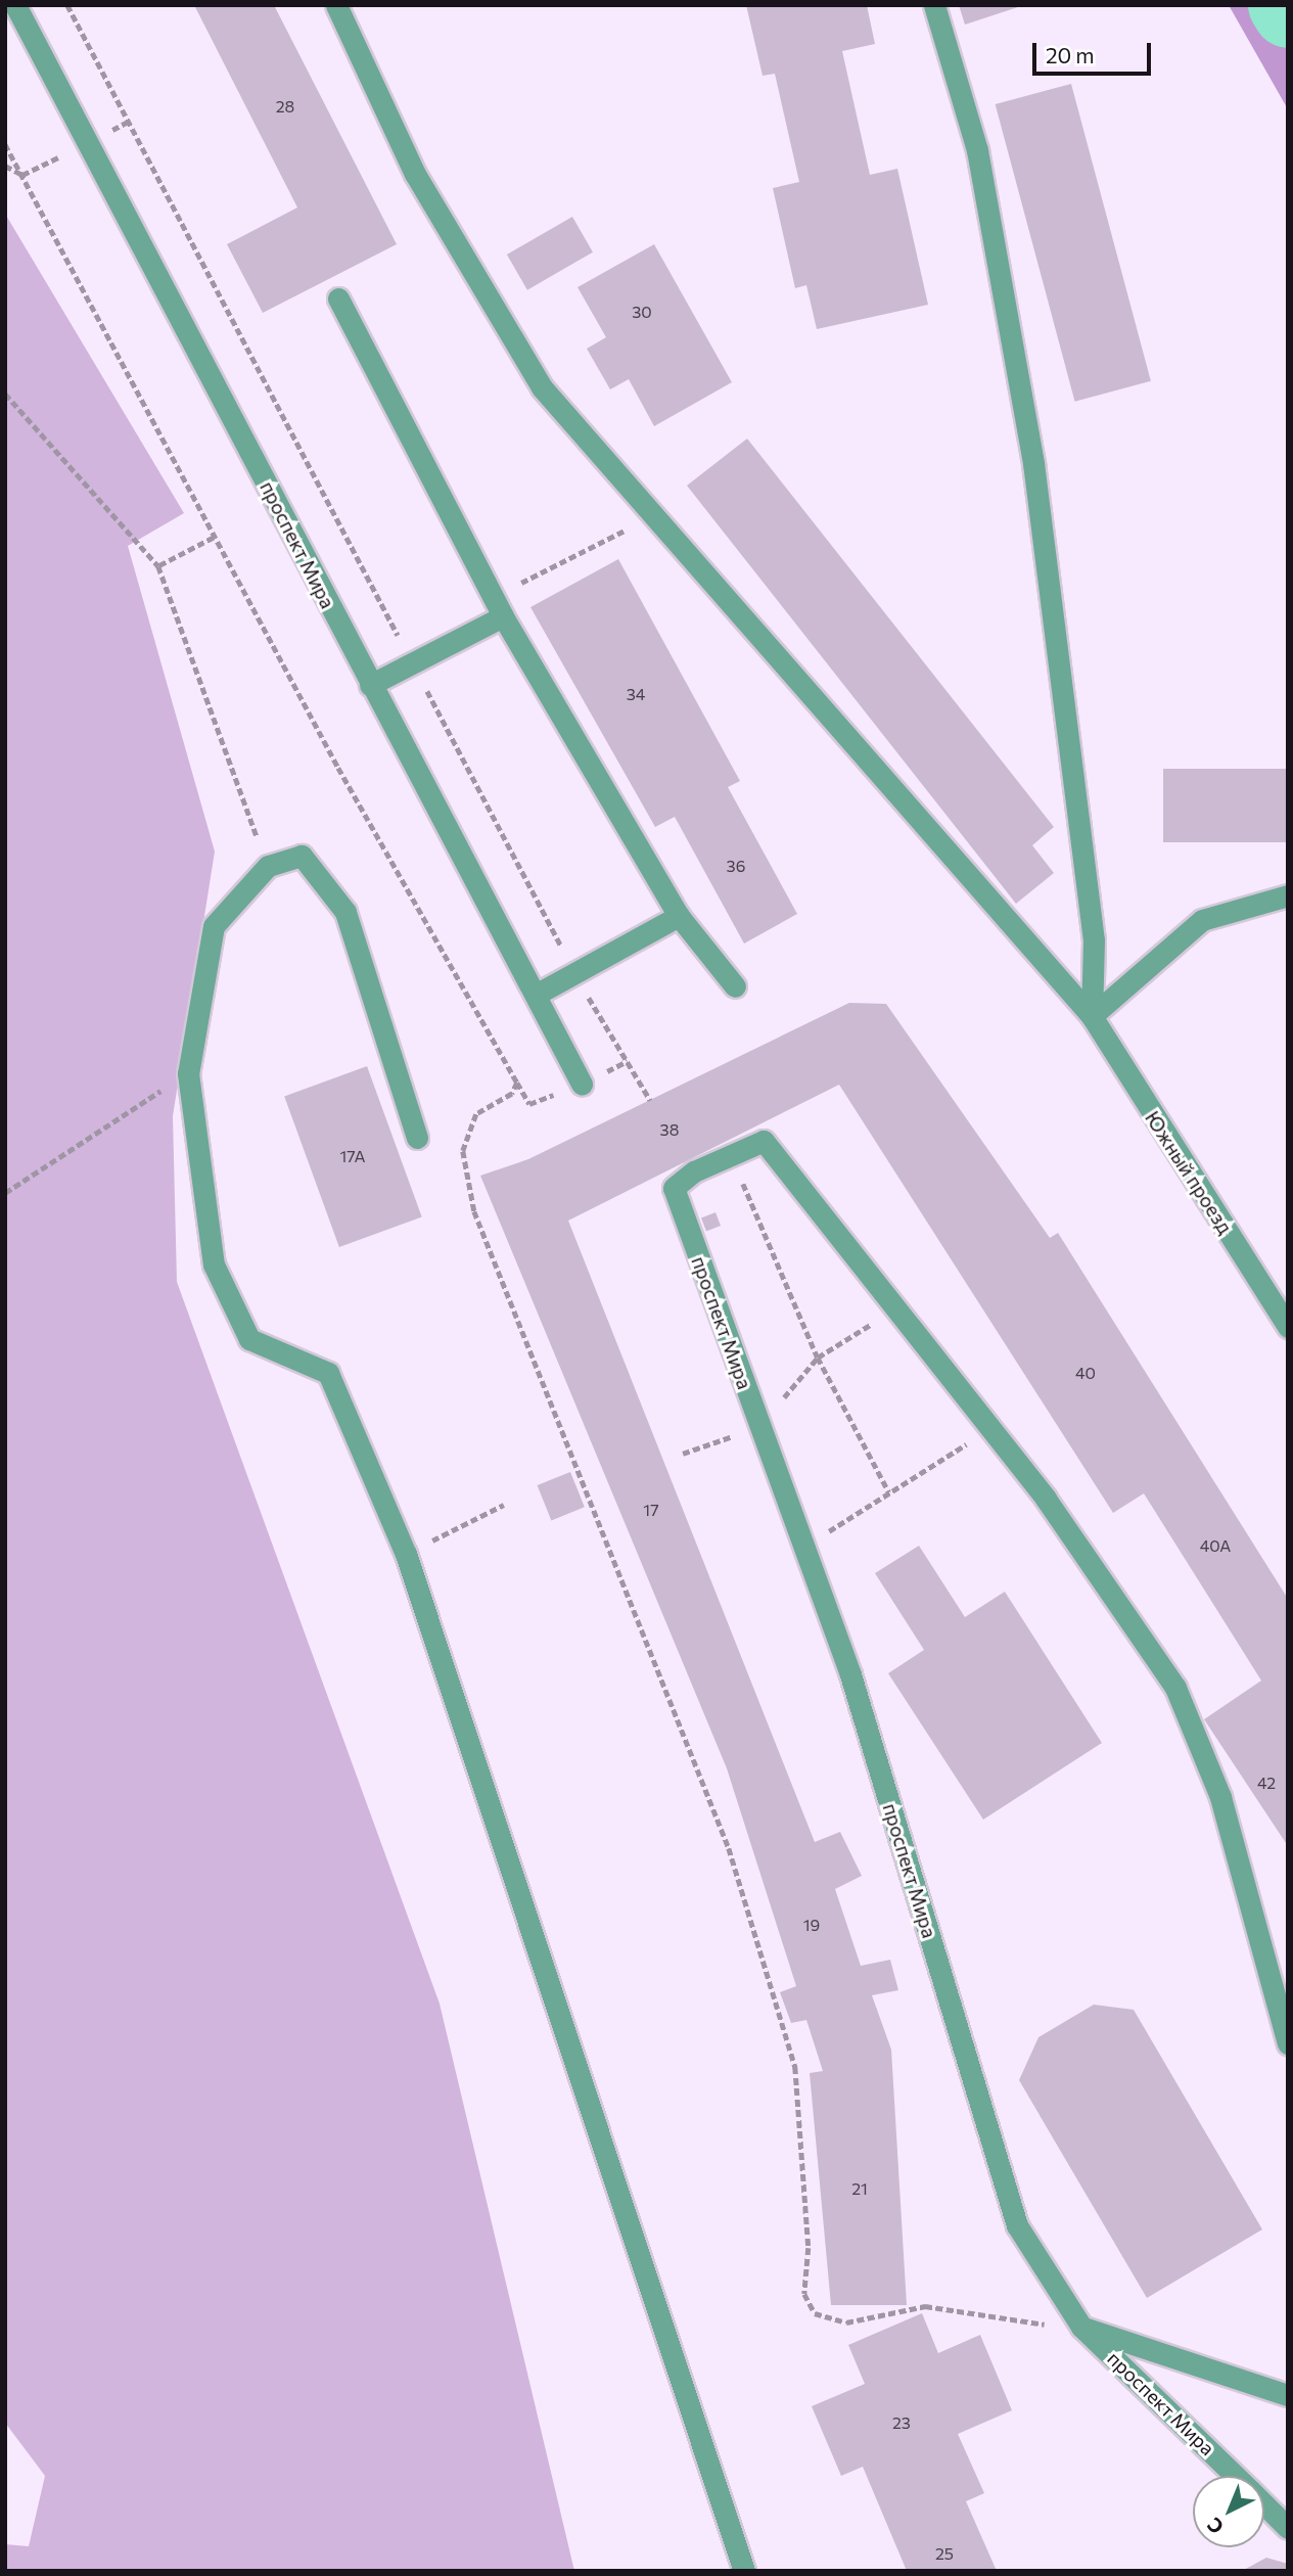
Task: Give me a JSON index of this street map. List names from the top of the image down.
{
  "streets": {
    "street": ["проспект Мира", "Южный проезд"]
  },
  "house_numbers": [
    "28",
    "30",
    "34",
    "36",
    "38",
    "17А",
    "40",
    "17",
    "40А",
    "42",
    "19",
    "21",
    "23",
    "25"
  ],
  "scale_bar": "20 m",
  "north": "bottom left"
}
